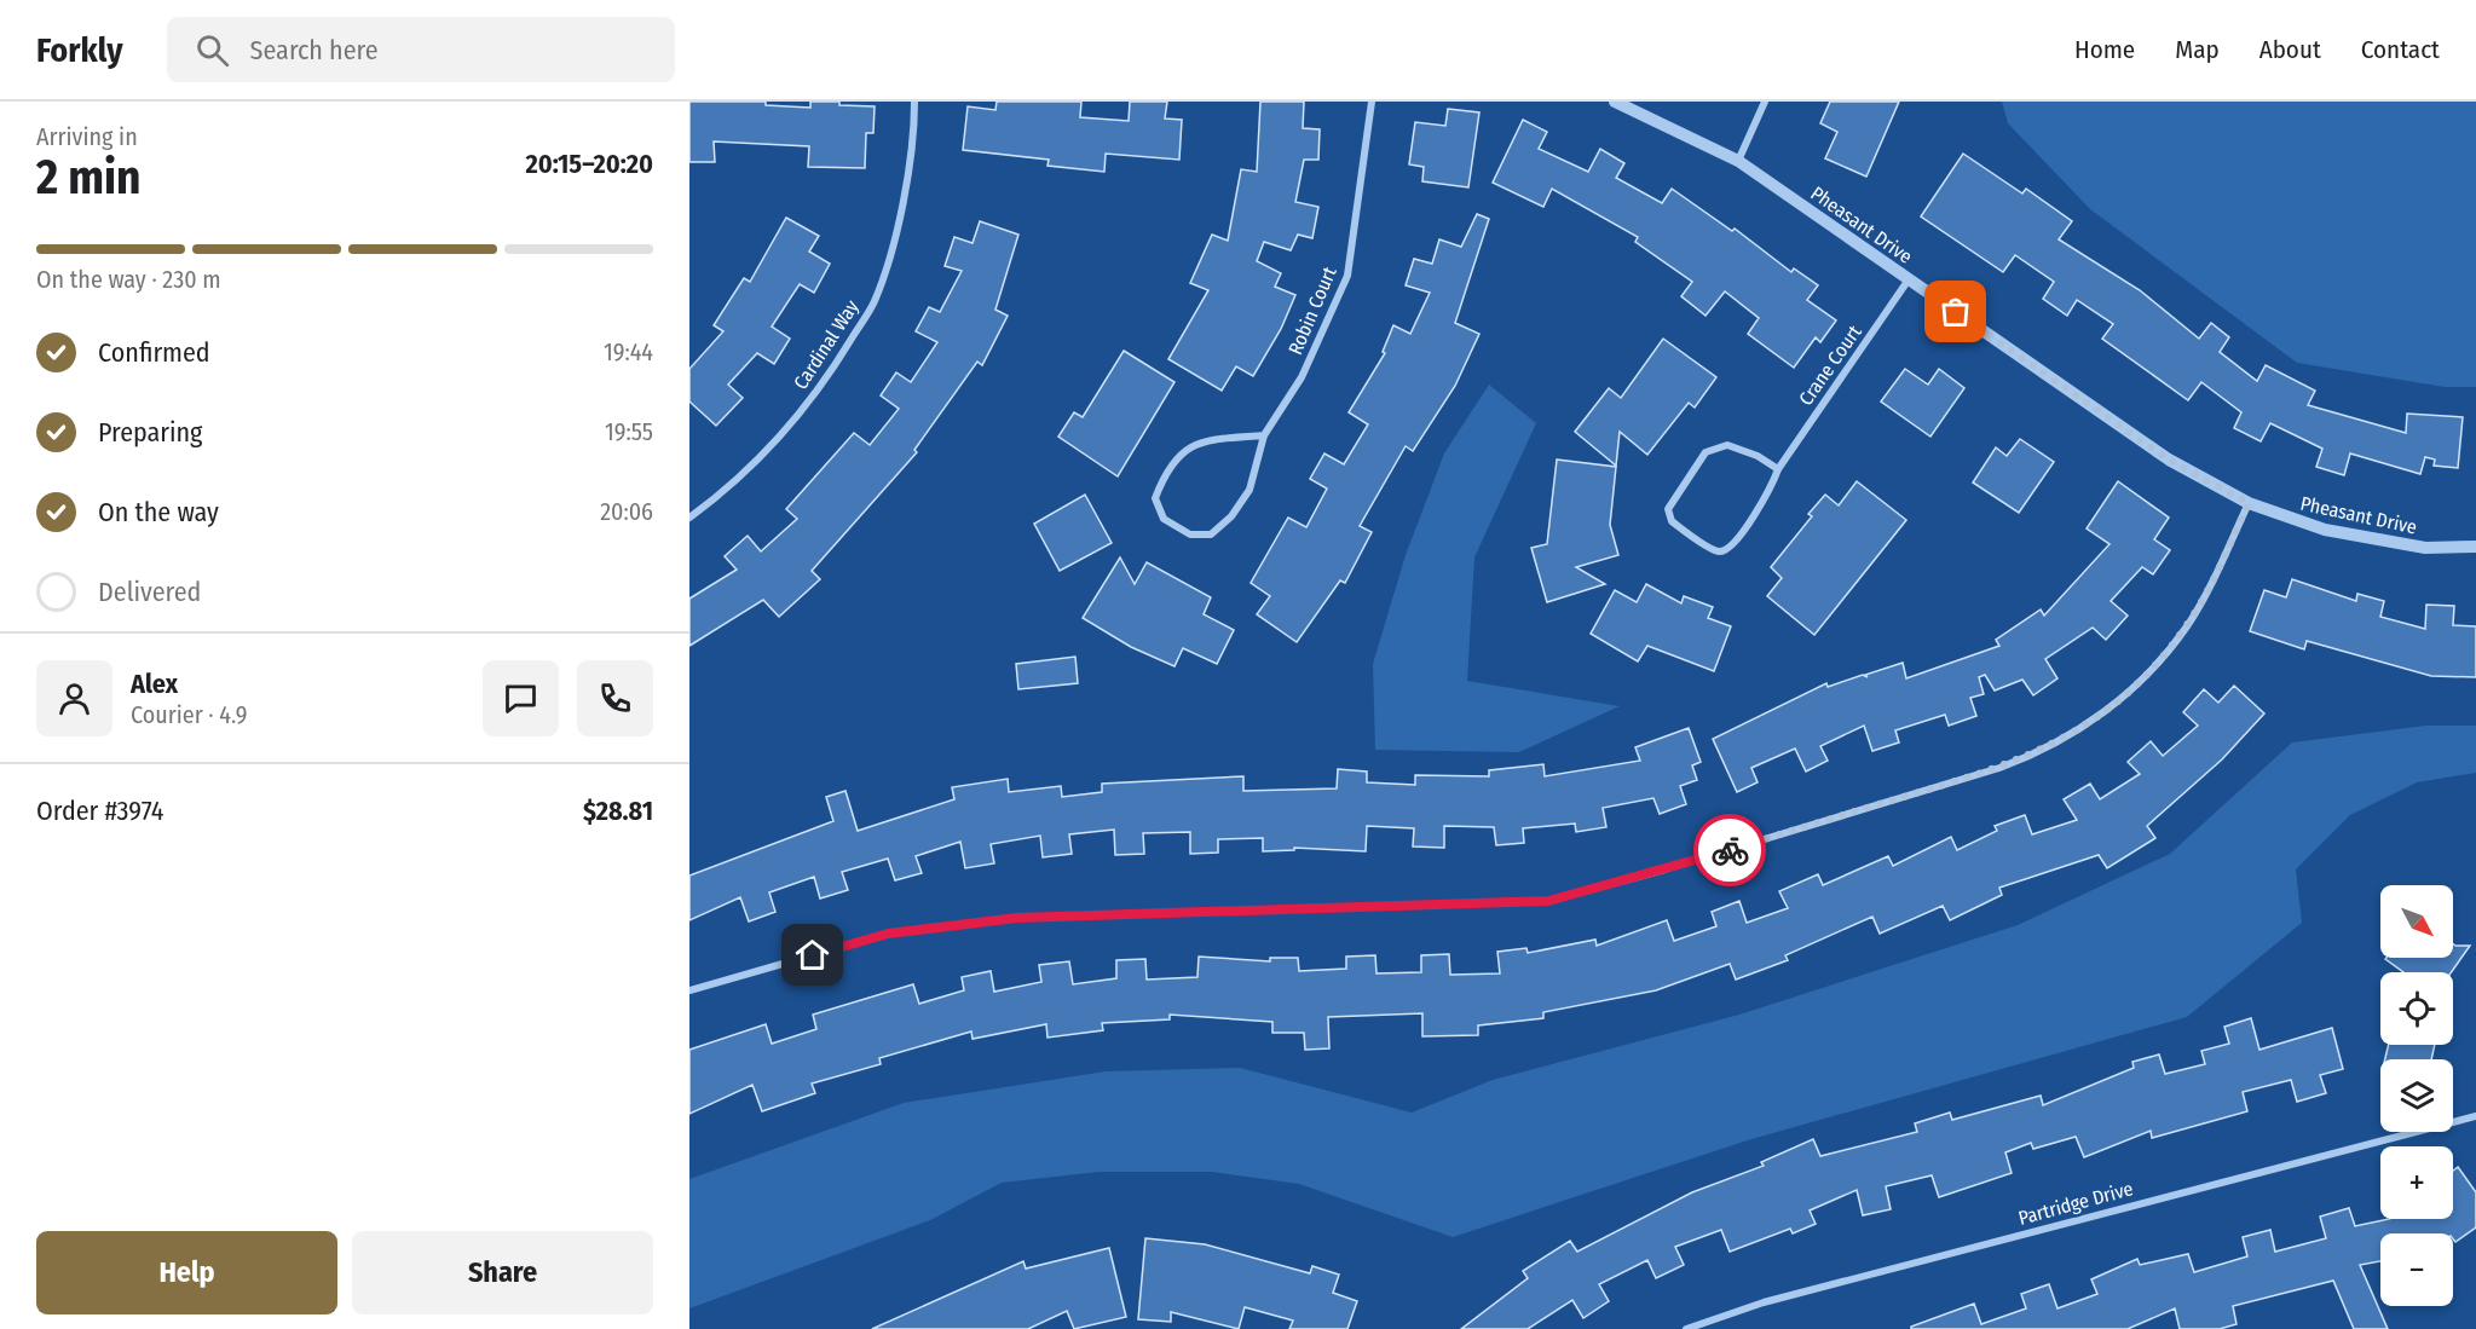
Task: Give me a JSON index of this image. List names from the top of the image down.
{
  "streets": {
    "street": [
      "Pheasant Drive",
      "Robin Court",
      "Cardinal Way",
      "Crane Court",
      "Partridge Drive"
    ]
  },
  "crossings": [
    ["Pheasant Drive", "Crane Court"]
  ],
  "north": "bottom right",
  "page": {
    "header": "Forkly",
    "search": "Search here",
    "nav": [
      "Home",
      "Map",
      "About",
      "Contact"
    ],
    "heading": ["2 min", "Arriving in", "20:15–20:20"],
    "panel": [
      "Alex",
      "Courier · 4.9",
      "Order #3974",
      "$28.81"
    ],
    "bar": "On the way · 230 m",
    "list": [
      ["Confirmed", "19:44"],
      ["Preparing", "19:55"],
      ["On the way", "20:06"],
      "Delivered"
    ],
    "map_buttons": ["+", "−"],
    "buttons": ["Help", "Share"]
  }
}
